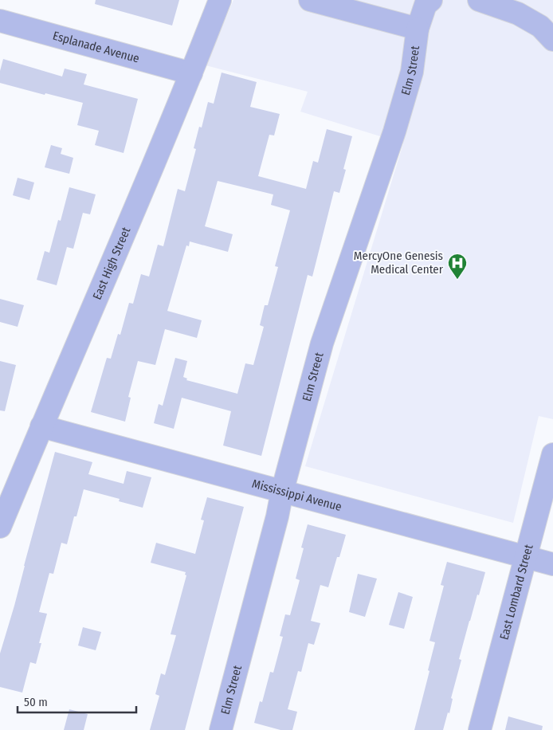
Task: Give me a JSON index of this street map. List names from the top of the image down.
{
  "streets": {
    "street": [
      "Esplanade Avenue",
      "Elm Street",
      "East High Street",
      "Mississippi Avenue",
      "East Lombard Street"
    ]
  },
  "crossings": [
    ["Esplanade Avenue", "East High Street"],
    ["Elm Street", "Mississippi Avenue"],
    ["East High Street", "Mississippi Avenue"],
    ["Mississippi Avenue", "East Lombard Street"]
  ],
  "places": {
    "hospital": ["MercyOne Genesis Medical Center"]
  },
  "scale_bar": "50 m"
}
